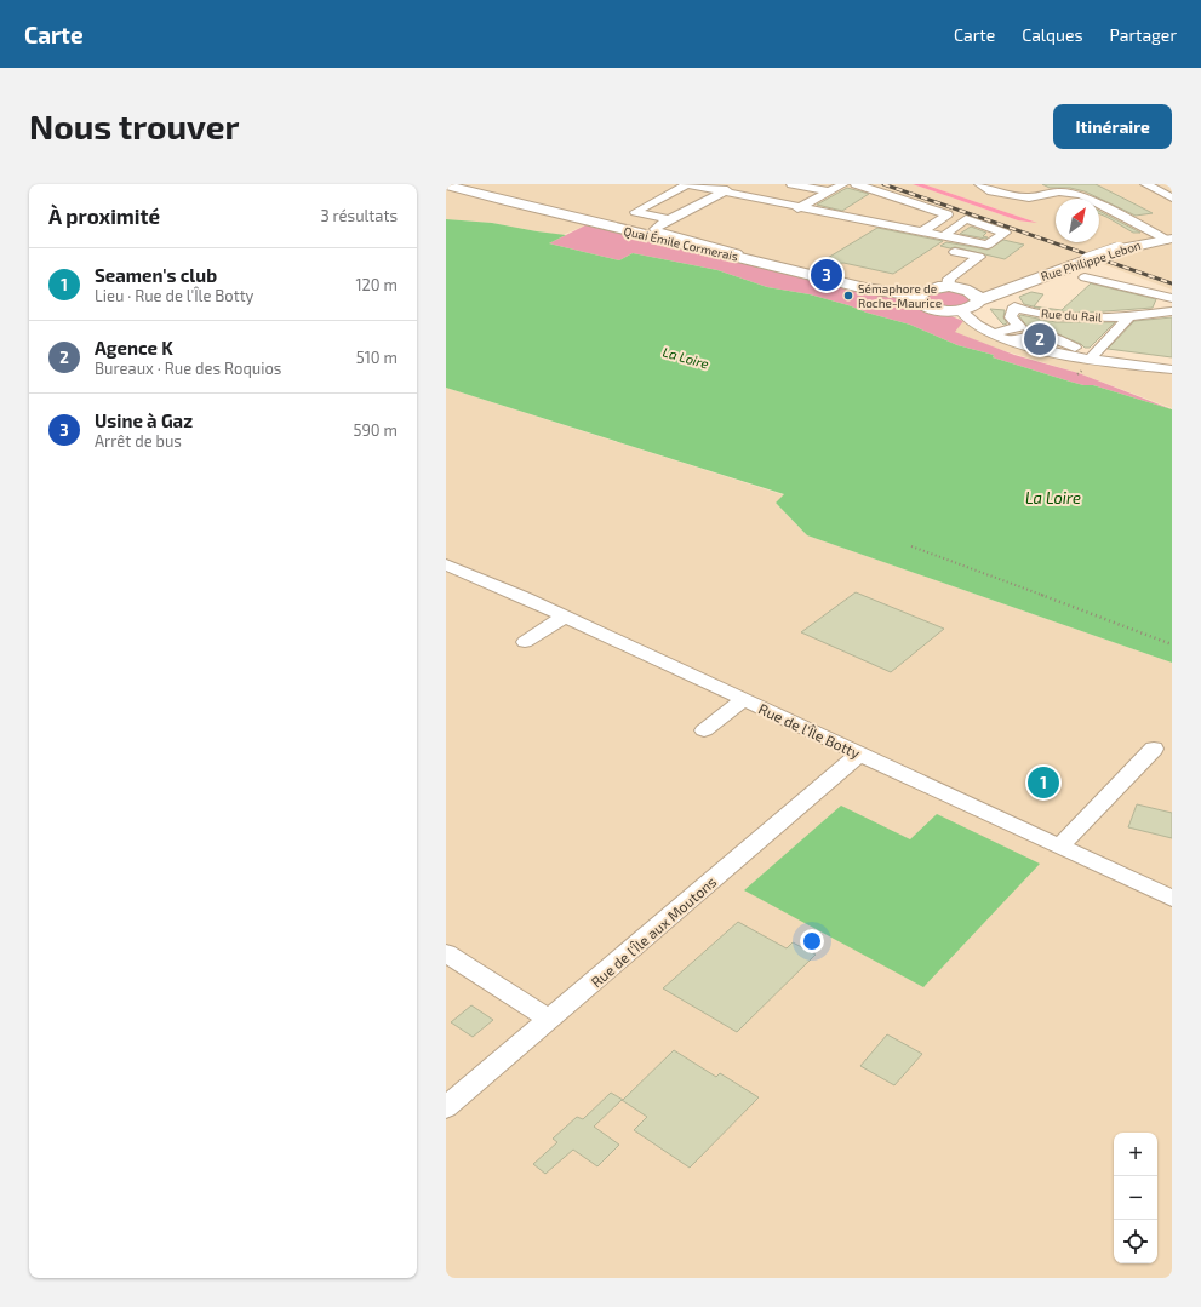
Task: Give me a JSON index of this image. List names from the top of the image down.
{
  "streets": {
    "main road": ["Quai Émile Cormerais", "Rue Philippe Lebon"],
    "street": ["Rue du Rail", "Rue de l'Île Botty", "Rue de l'Île aux Moutons"]
  },
  "crossings": [
    ["Rue de l'Île Botty", "Rue de l'Île aux Moutons"]
  ],
  "water": ["La Loire"],
  "places": ["Sémaphore de Roche-Maurice"],
  "north": "top right",
  "page": {
    "header": "Carte",
    "nav": ["Carte", "Calques", "Partager"],
    "buttons": "Itinéraire",
    "title": "Nous trouver",
    "heading": ["À proximité", "3 résultats"],
    "list": [
      {
        "mark": "1",
        "name": "Seamen's club",
        "note": "Lieu · Rue de l'Île Botty",
        "value": "120 m"
      },
      {
        "mark": "2",
        "name": "Agence K",
        "note": "Bureaux · Rue des Roquios",
        "value": "510 m"
      },
      {
        "mark": "3",
        "name": "Usine à Gaz",
        "note": "Arrêt de bus",
        "value": "590 m"
      }
    ],
    "pins": ["3", "2", "1"],
    "map_buttons": ["+", "−"]
  }
}
